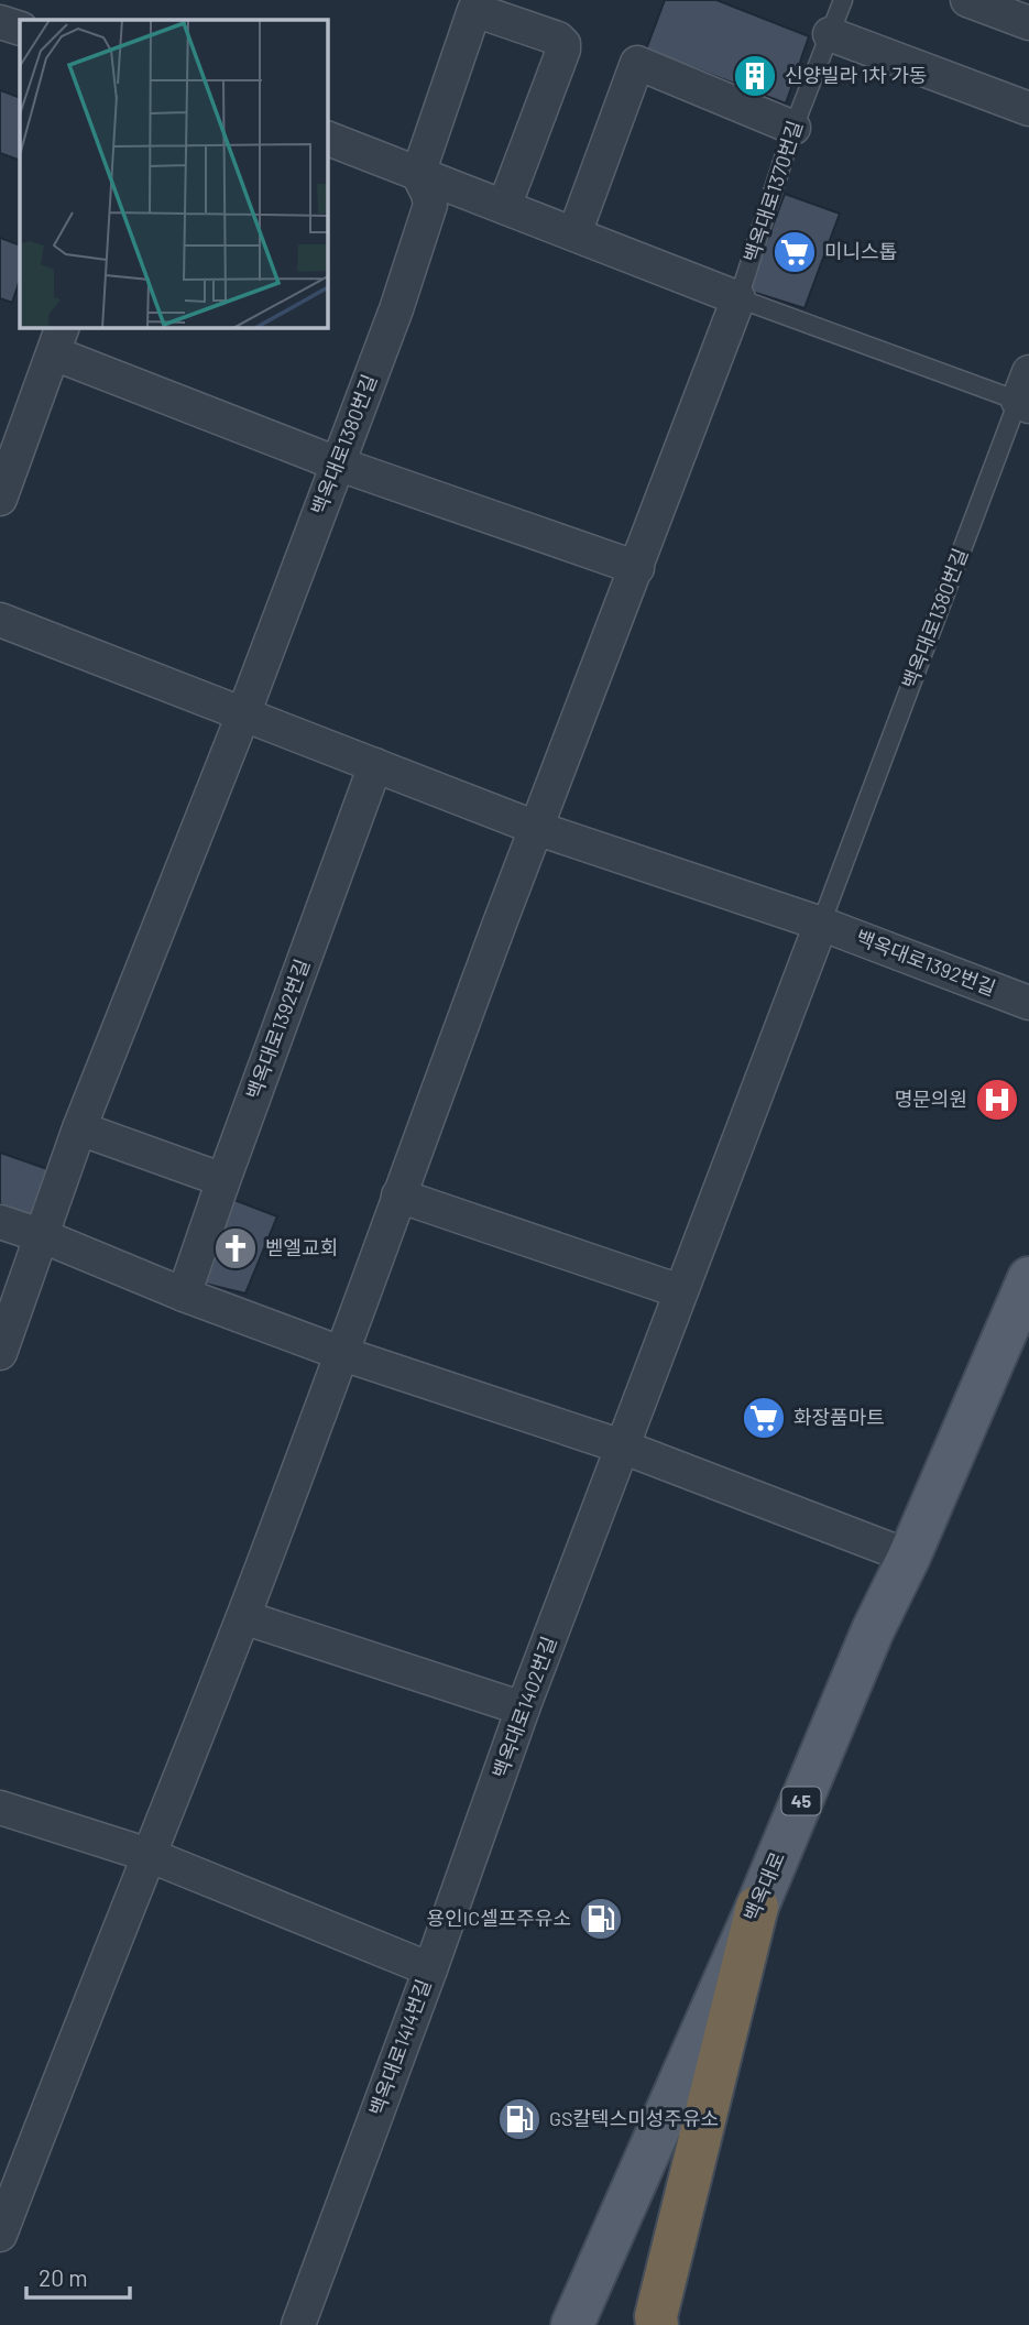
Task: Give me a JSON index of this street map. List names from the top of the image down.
{
  "streets": {
    "main road": ["45", "백옥대로"],
    "street": [
      "백옥대로1380번길",
      "백옥대로1392번길",
      "백옥대로1402번길",
      "백옥대로1414번길"
    ],
    "lane": ["백옥대로1370번길"]
  },
  "crossings": [
    ["백옥대로1370번길", "백옥대로1380번길"],
    ["백옥대로1380번길", "백옥대로1392번길"],
    ["백옥대로1402번길", "백옥대로1414번길"]
  ],
  "places": {
    "building": ["신양빌라 1차 가동"],
    "supermarket": ["미니스톱", "화장품마트"],
    "hospital": ["명문의원"],
    "church": ["벧엘교회"],
    "fuel station": ["용인IC셀프주유소", "GS칼텍스미성주유소"]
  },
  "scale_bar": "20 m"
}
